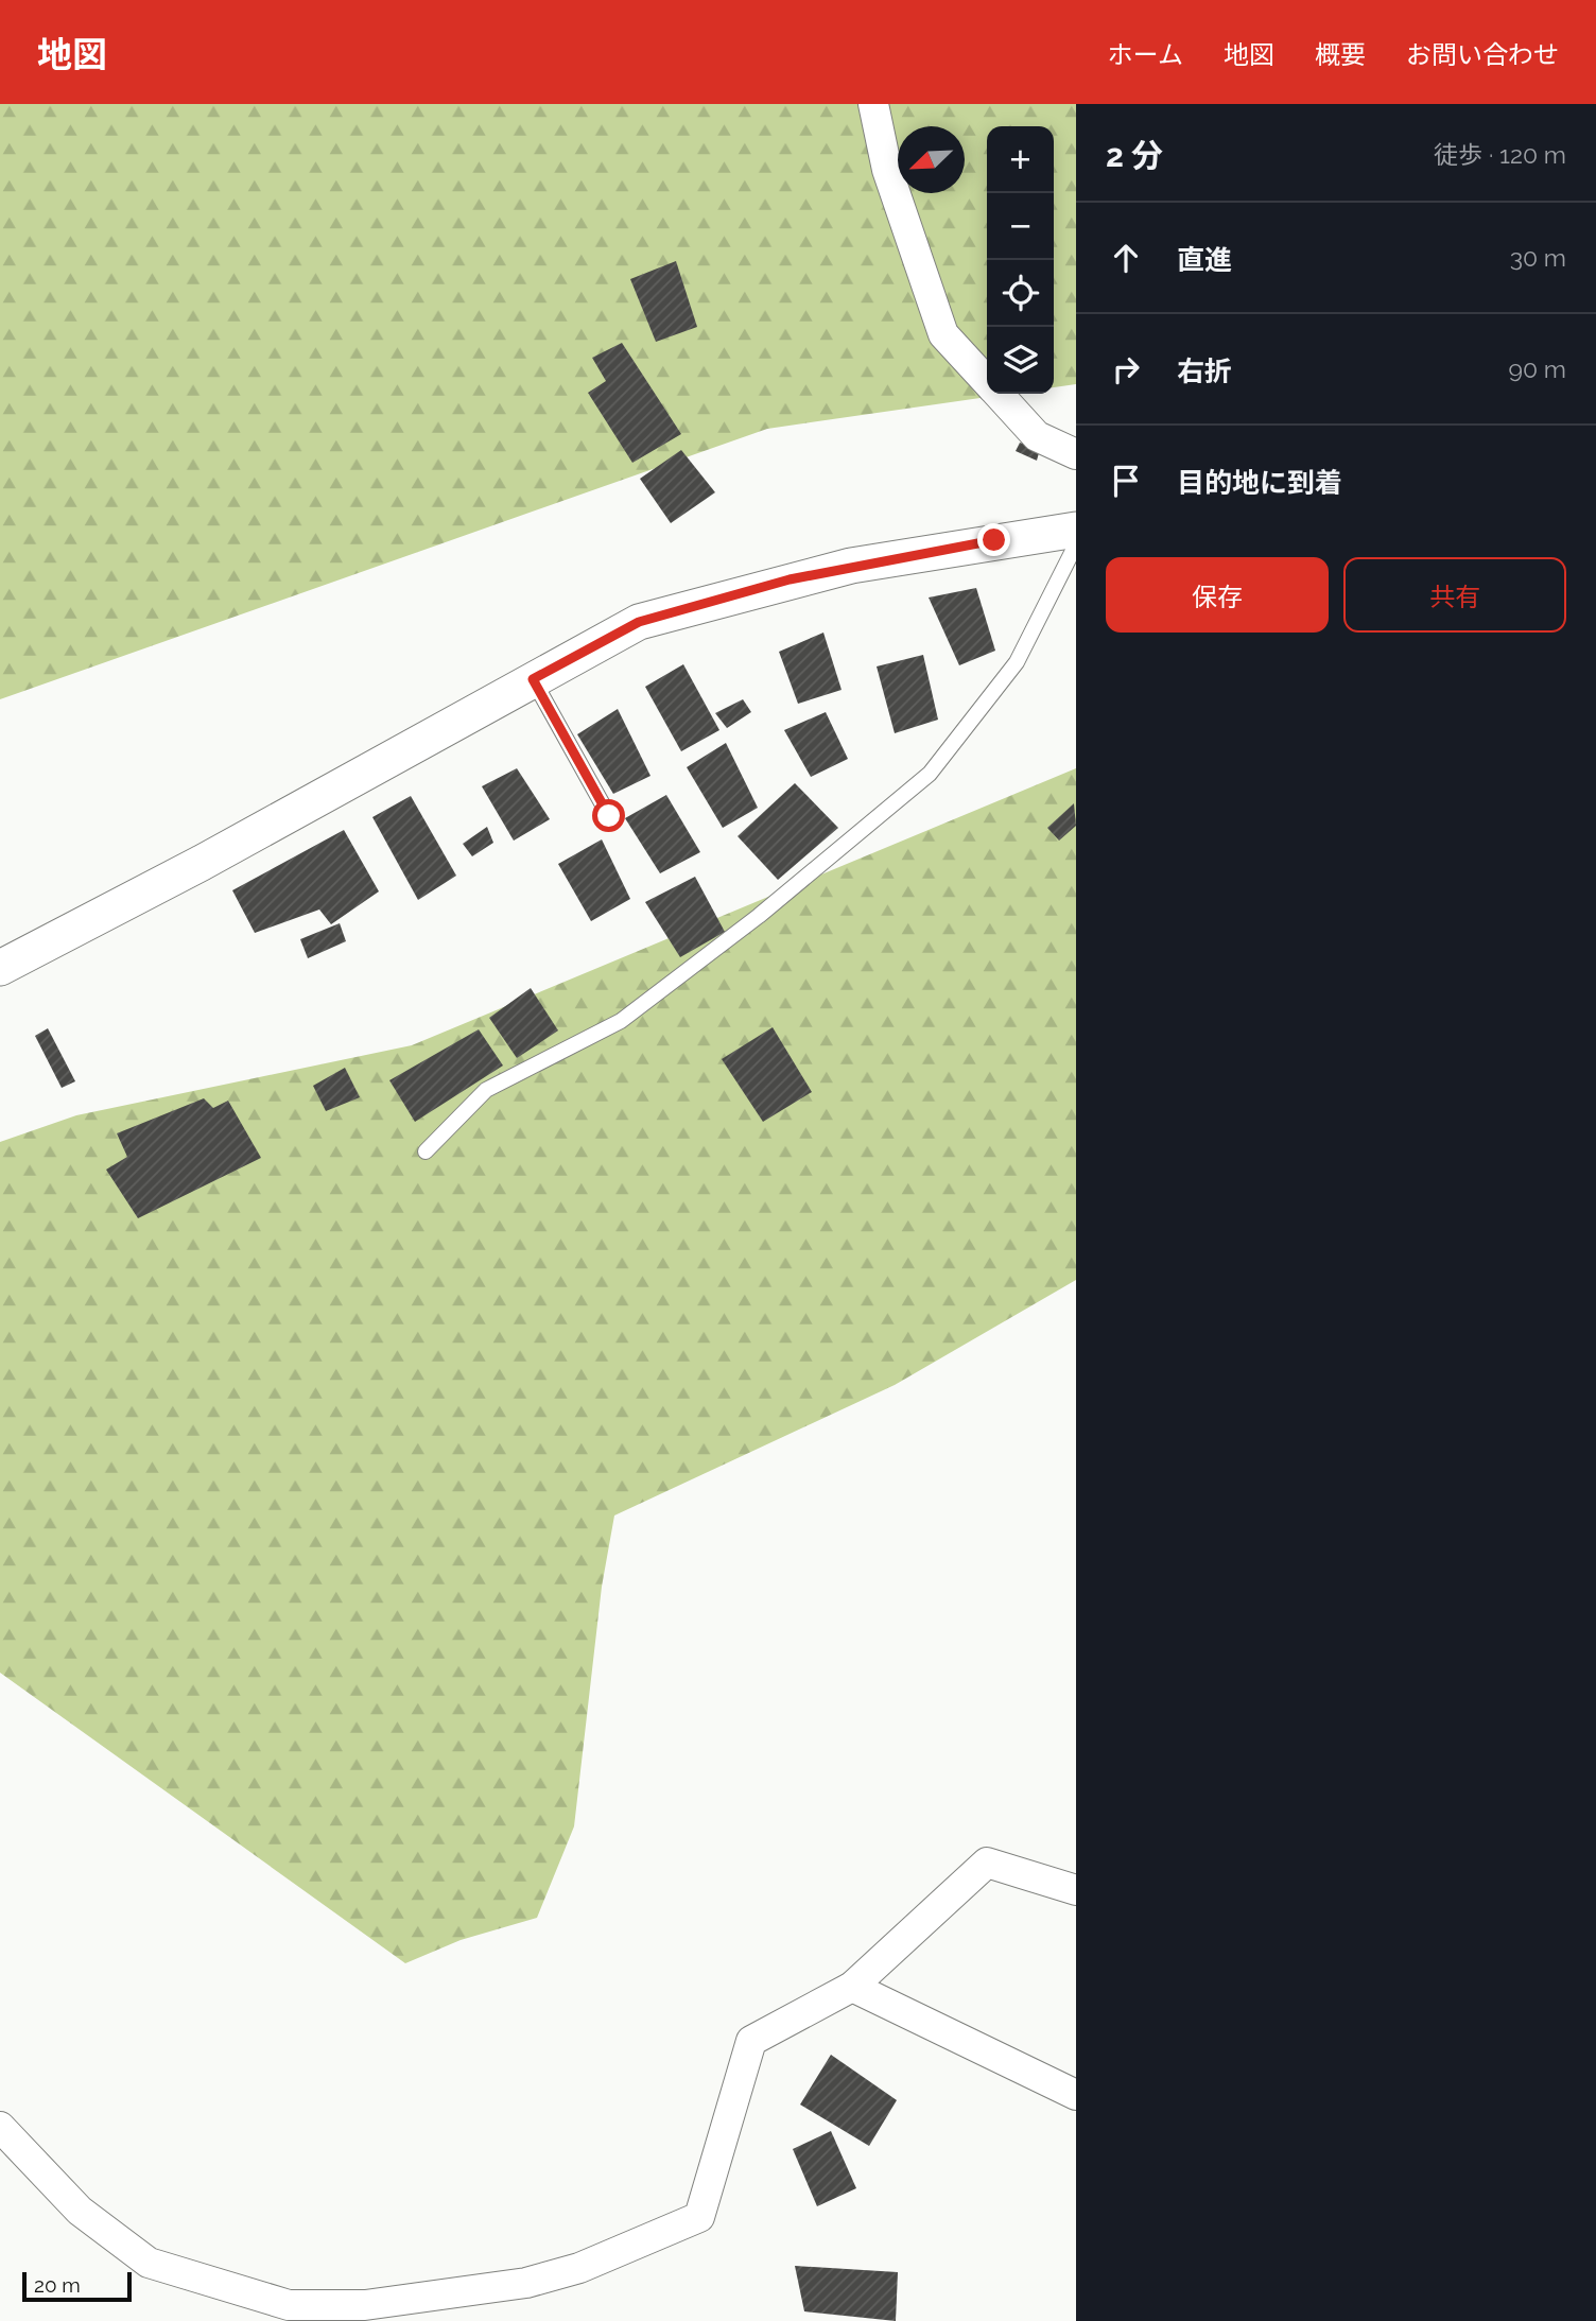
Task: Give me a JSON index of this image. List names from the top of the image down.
{
  "scale_bar": "20 m",
  "north": "bottom left",
  "page": {
    "header": "地図",
    "nav": [
      "ホーム",
      "地図",
      "概要",
      "お問い合わせ"
    ],
    "heading": ["2 分", "徒歩 · 120 m"],
    "map_buttons": ["+", "−"],
    "list": [
      ["直進", "30 m"],
      ["右折", "90 m"],
      "目的地に到着"
    ],
    "buttons": ["保存", "共有"],
    "scale": "20 m"
  }
}
